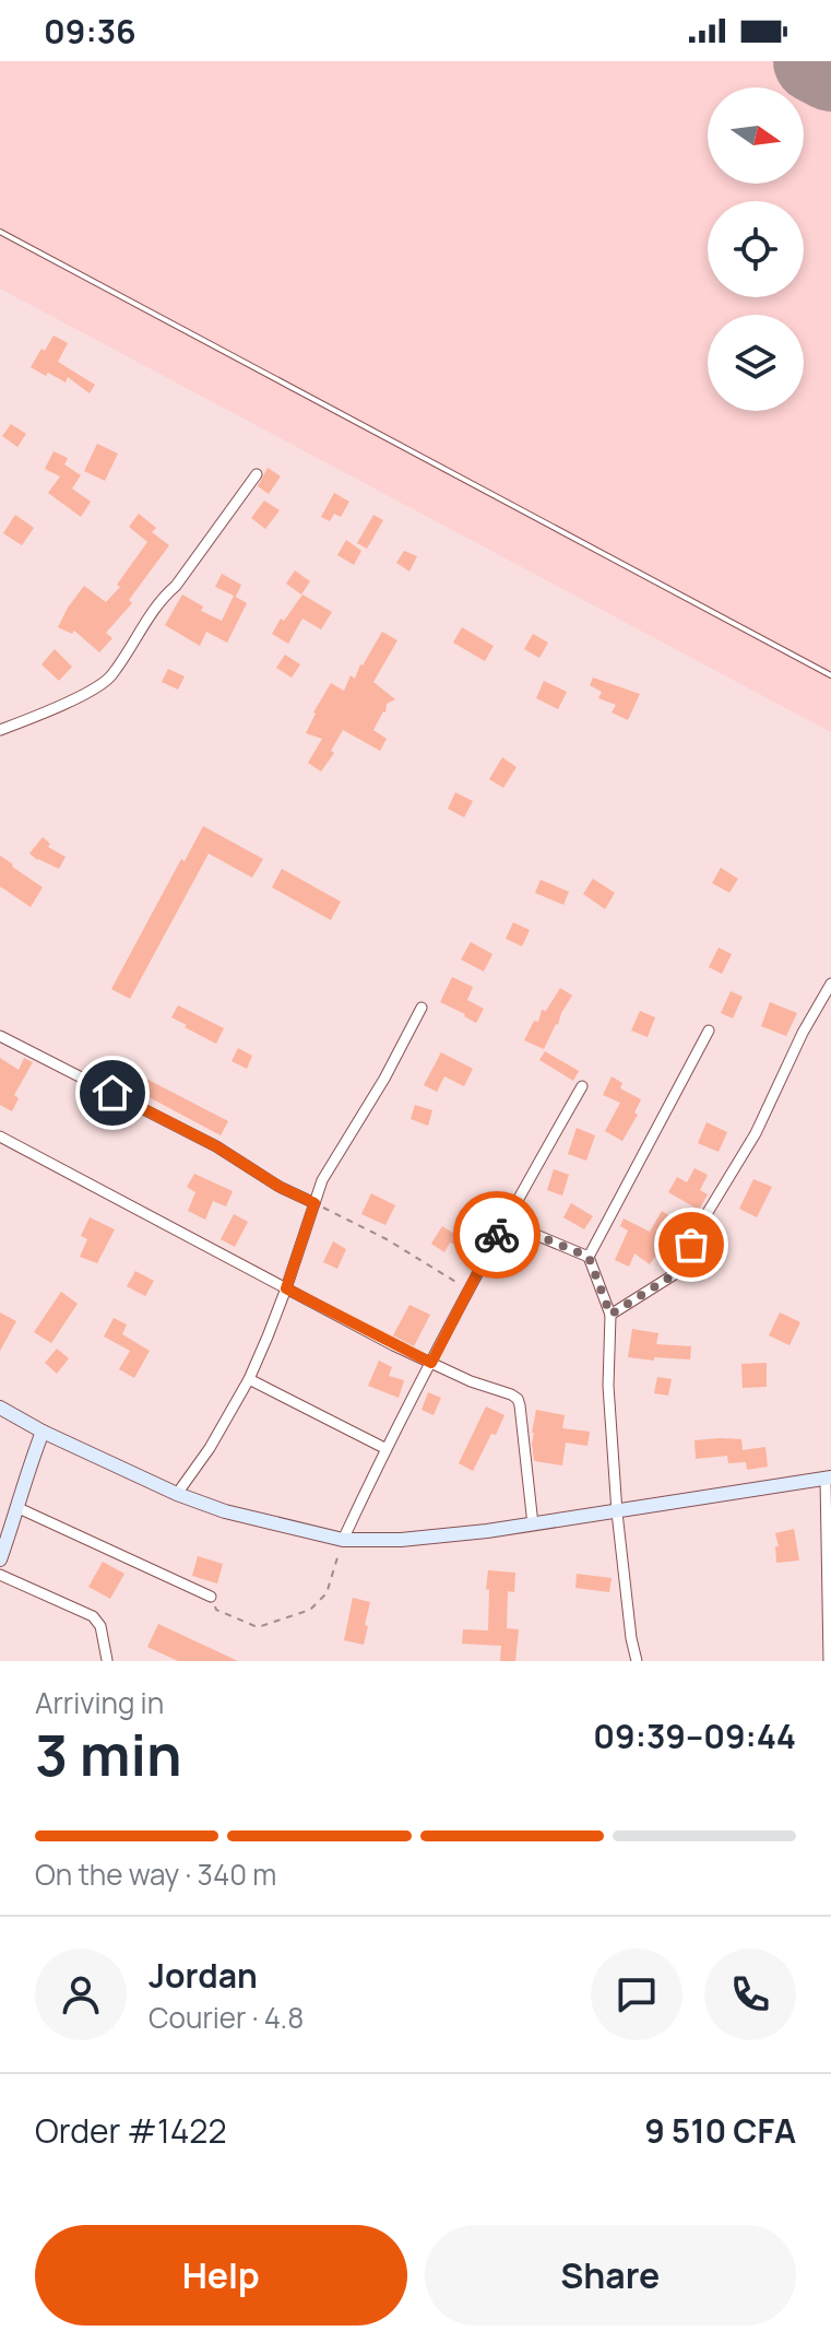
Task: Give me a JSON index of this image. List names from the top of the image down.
{
  "north": "right",
  "page": {
    "status": "09:36",
    "heading": ["3 min", "Arriving in", "09:39–09:44"],
    "panel": [
      "Jordan",
      "Courier · 4.8",
      "Order #1422",
      "9 510 CFA"
    ],
    "bar": "On the way · 340 m",
    "buttons": ["Help", "Share"]
  }
}
